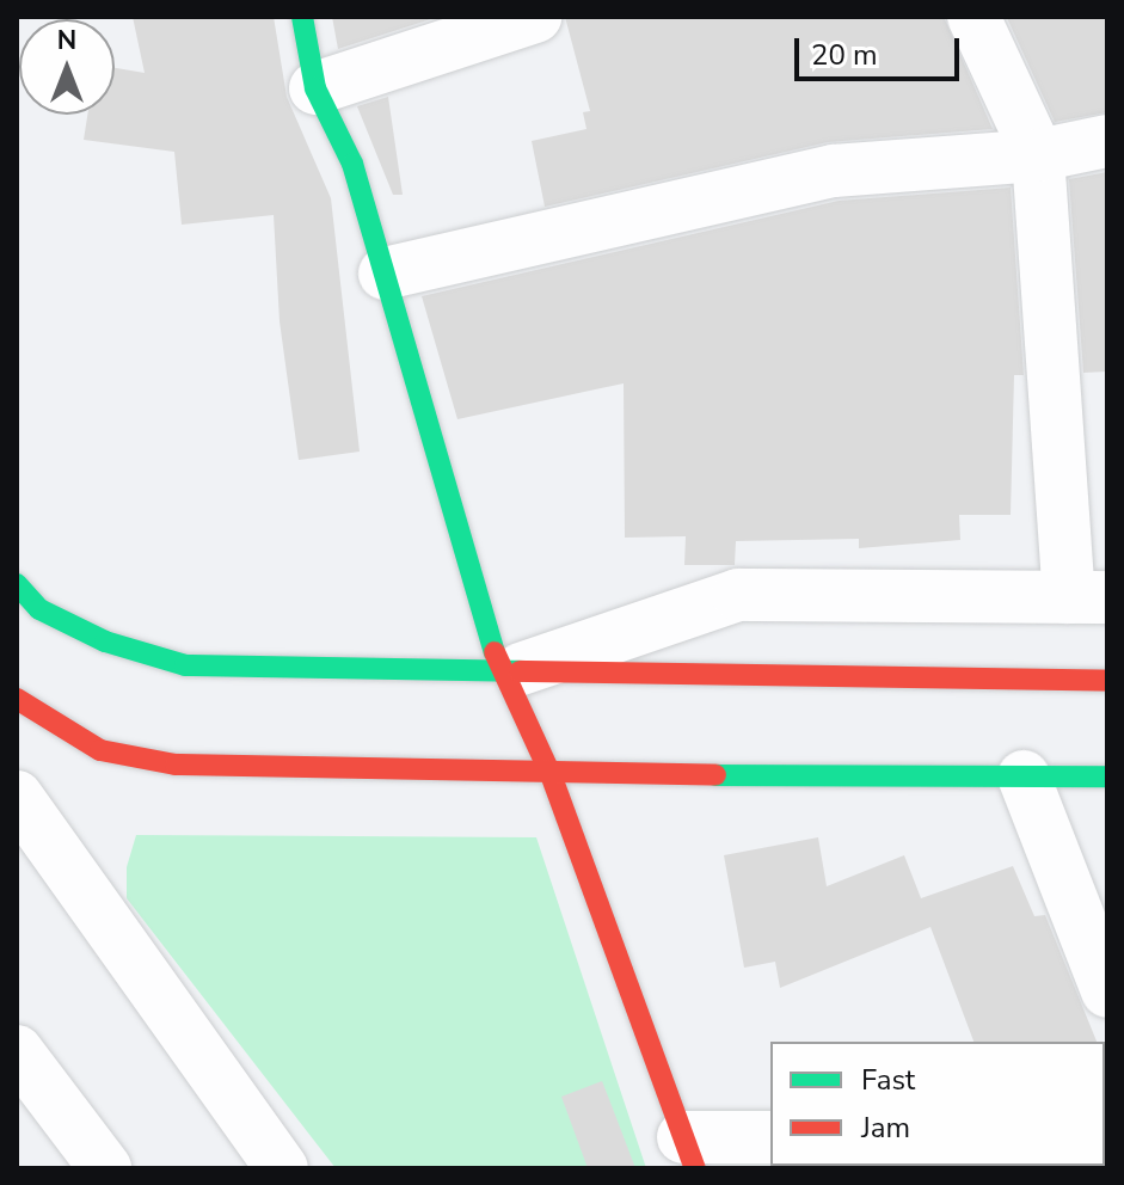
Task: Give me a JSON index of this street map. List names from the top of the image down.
{
  "legend": ["Fast", "Jam"],
  "scale_bar": "20 m",
  "north": "top"
}
